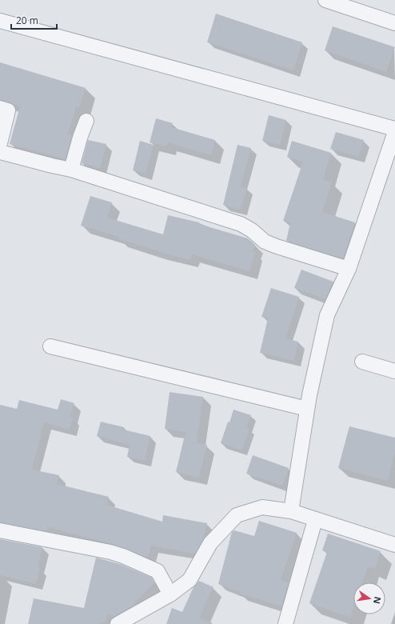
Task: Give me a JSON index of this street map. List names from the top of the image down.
{
  "scale_bar": "20 m",
  "north": "right"
}
